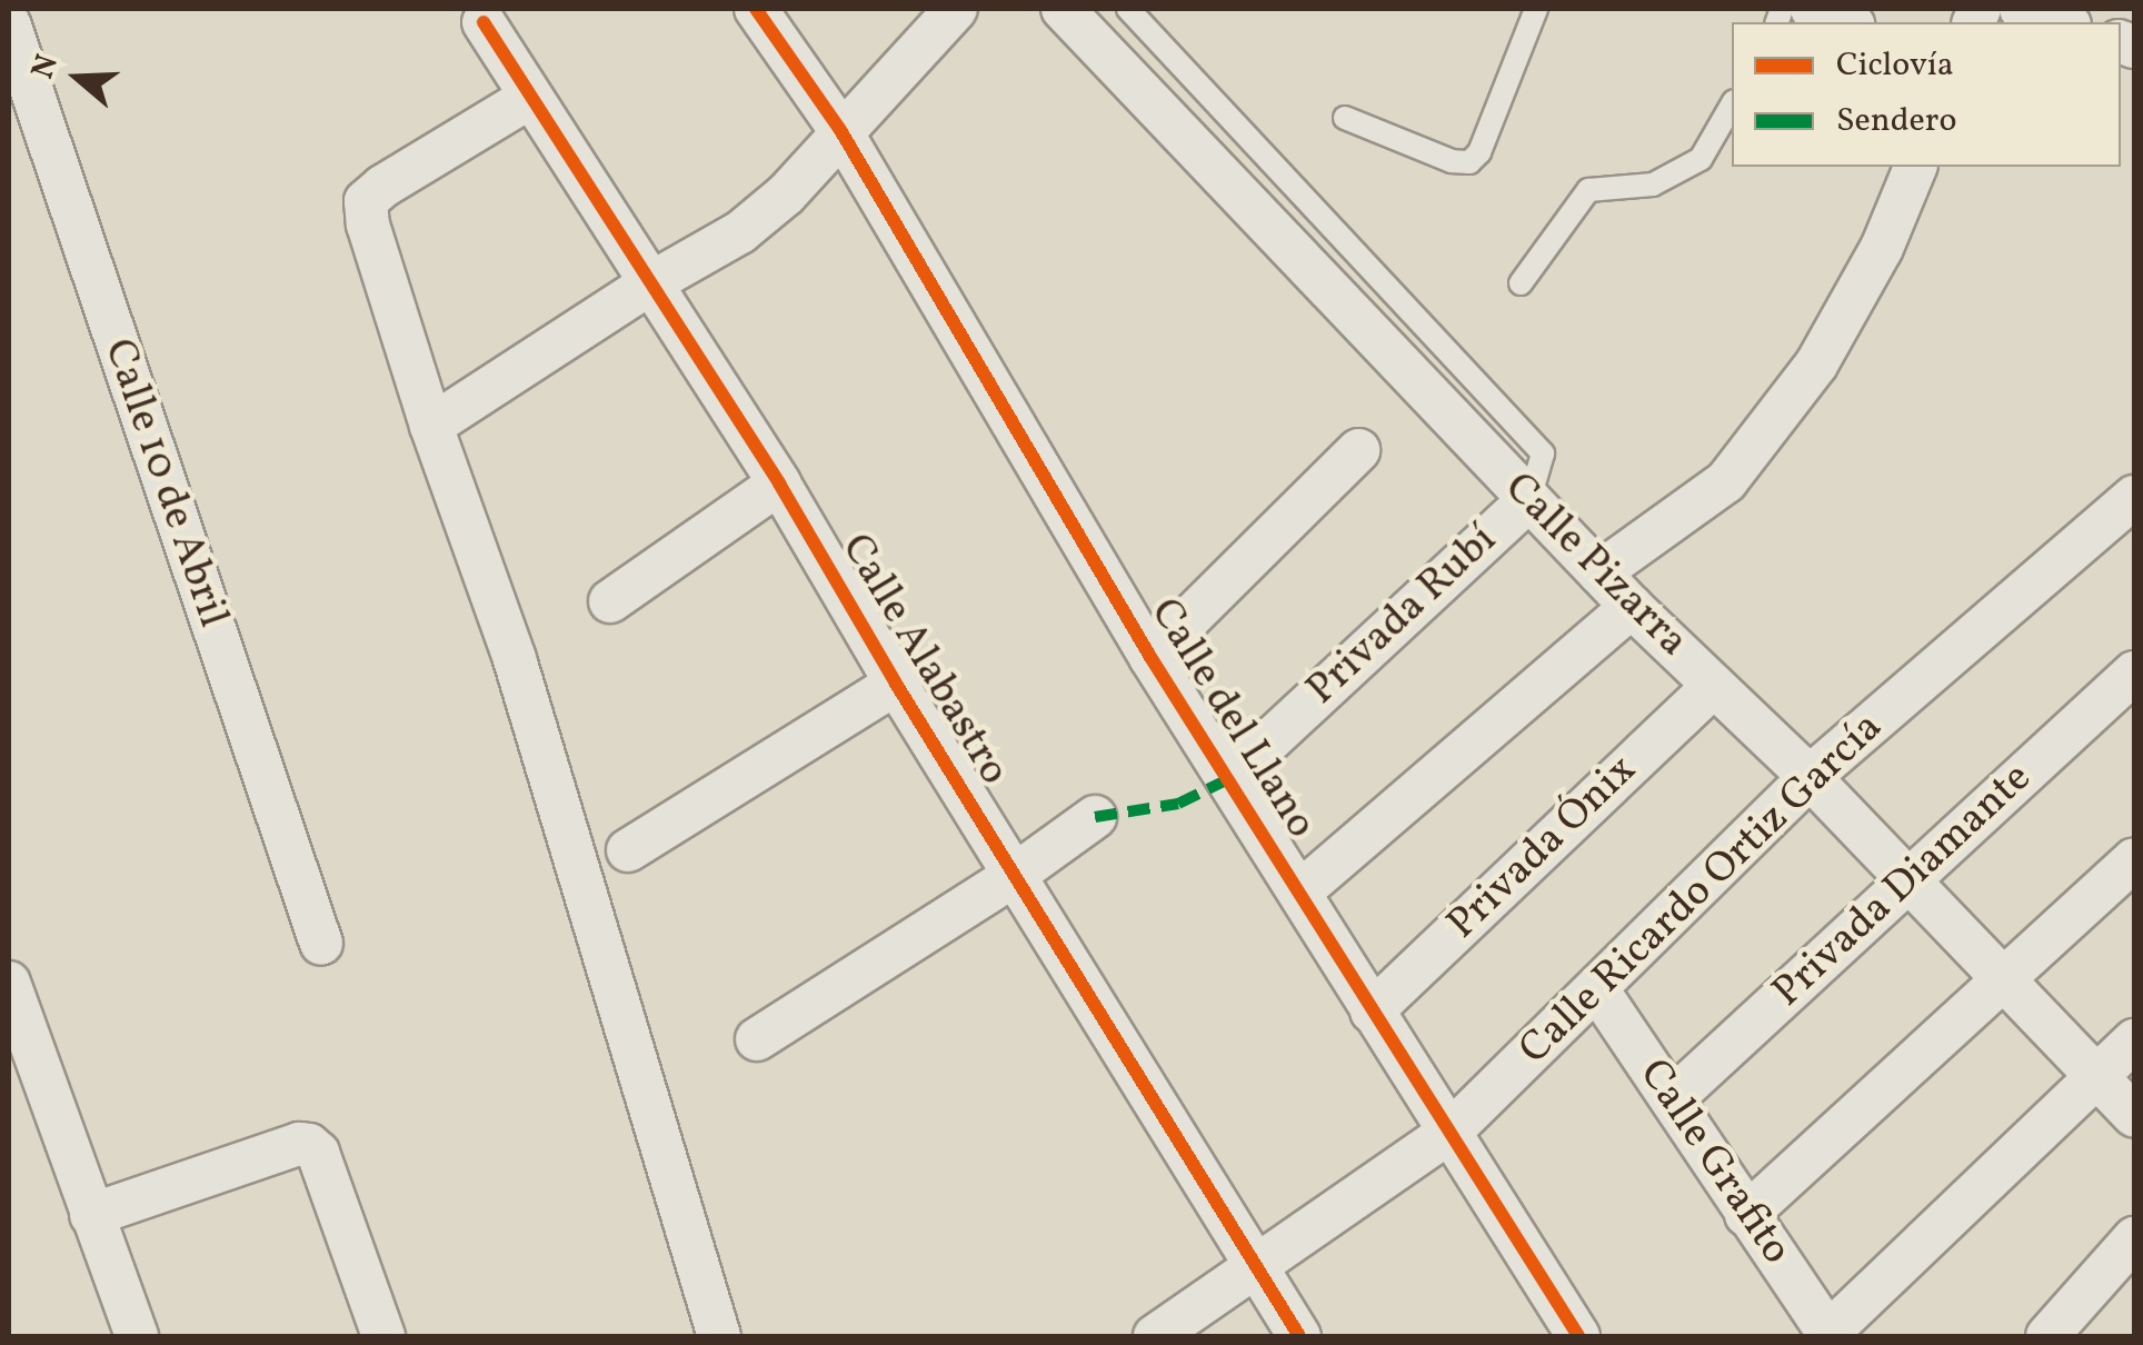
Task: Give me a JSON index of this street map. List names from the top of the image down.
{
  "streets": {
    "street": [
      "Calle 10 de Abril",
      "Calle Pizarra",
      "Privada Rubí",
      "Calle Alabastro",
      "Calle del Llano",
      "Privada Ónix",
      "Privada Diamante",
      "Calle Ricardo Ortiz García",
      "Calle Grafito"
    ]
  },
  "crossings": [
    ["Calle Pizarra", "Privada Rubí"],
    ["Calle Pizarra", "Privada Ónix"],
    ["Calle Pizarra", "Privada Diamante"],
    ["Calle Pizarra", "Calle Ricardo Ortiz García"],
    ["Privada Rubí", "Calle del Llano"],
    ["Calle Alabastro", "Calle Ricardo Ortiz García"],
    ["Calle del Llano", "Privada Ónix"],
    ["Calle del Llano", "Calle Ricardo Ortiz García"],
    ["Privada Diamante", "Calle Grafito"],
    ["Calle Ricardo Ortiz García", "Calle Grafito"]
  ],
  "legend": ["Ciclovía", "Sendero"],
  "north": "left"
}
